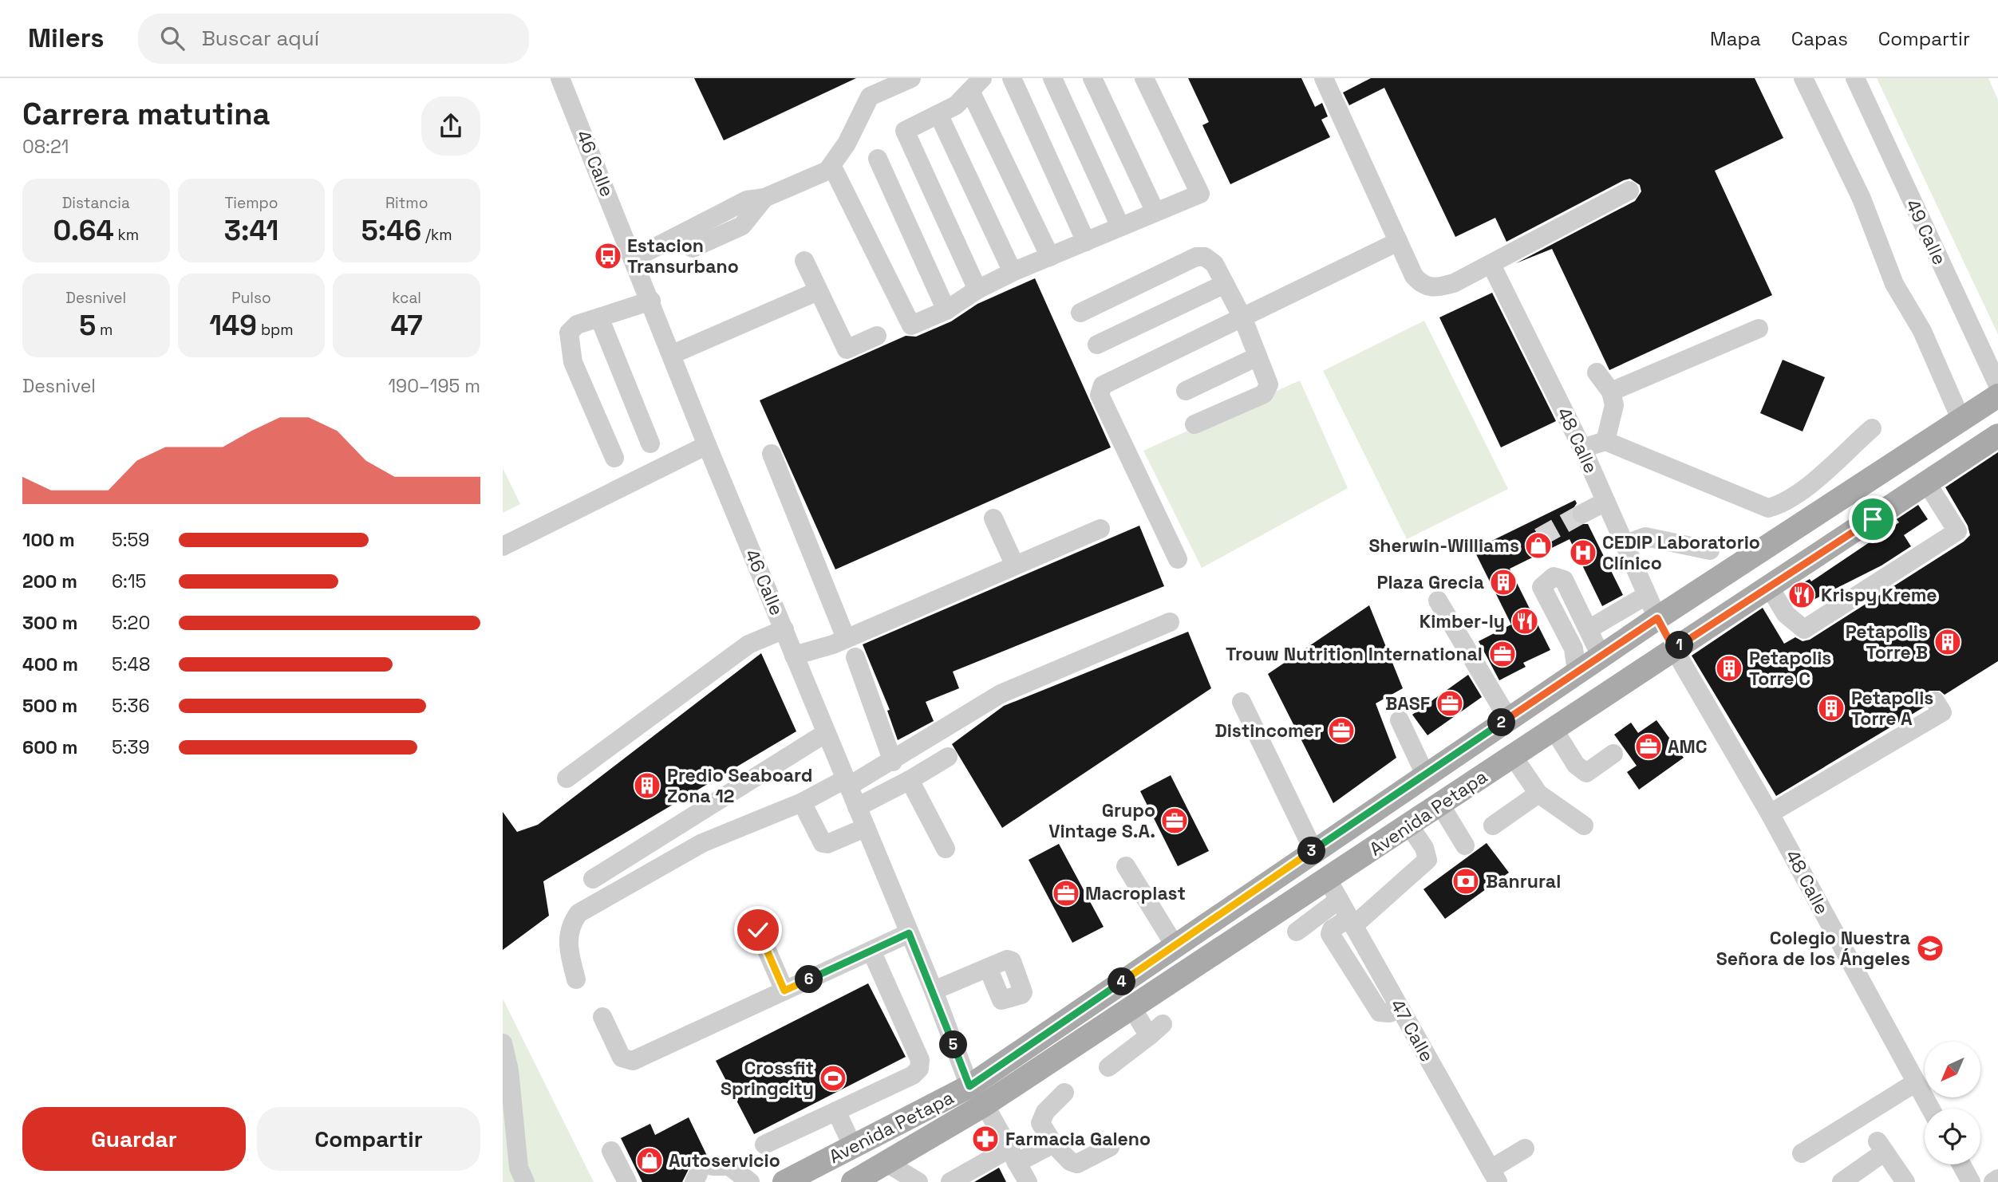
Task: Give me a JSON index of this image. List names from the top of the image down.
{
  "streets": {
    "main road": ["Avenida Petapa"],
    "street": [
      "46 Calle",
      "49 Calle",
      "48 Calle",
      "47 Calle"
    ]
  },
  "crossings": [
    ["46 Calle", "Avenida Petapa"],
    ["48 Calle", "Avenida Petapa"],
    ["Avenida Petapa", "47 Calle"]
  ],
  "places": {
    "bus stop": ["Estacion Transurbano"],
    "shop": ["Sherwin-Williams", "Autoservicio"],
    "hospital": ["CEDIP Laboratorio Clínico"],
    "building": [
      "Plaza Grecia",
      "Petapolis Torre B",
      "Petapolis Torre C",
      "Petapolis Torre A",
      "Predio Seaboard Zona 12"
    ],
    "restaurant": ["Krispy Kreme", "Kimber-ly"],
    "office": [
      "Trouw Nutrition International",
      "BASF",
      "Distincomer",
      "AMC",
      "Grupo Vintage S.A.",
      "Macroplast"
    ],
    "bank": ["Banrural"],
    "school or university": ["Colegio Nuestra Señora de los Ángeles"],
    "sports": ["Crossfit Springcity"],
    "pharmacy": ["Farmacia Galeno"]
  },
  "north": "bottom left",
  "page": {
    "header": "Milers",
    "search": "Buscar aquí",
    "nav": ["Mapa", "Capas", "Compartir"],
    "heading": ["Carrera matutina", "08:21"],
    "stats": [
      ["Distancia", "0.64 km"],
      ["Tiempo", "3:41"],
      ["Ritmo", "5:46 /km"],
      ["Desnivel", "5 m"],
      ["Pulso", "149 bpm"],
      ["kcal", "47"]
    ],
    "chart": ["Desnivel", "190–195 m"],
    "list": [
      {
        "name": "100 m",
        "note": "5:59"
      },
      {
        "name": "200 m",
        "note": "6:15"
      },
      {
        "name": "300 m",
        "note": "5:20"
      },
      {
        "name": "400 m",
        "note": "5:48"
      },
      {
        "name": "500 m",
        "note": "5:36"
      },
      {
        "name": "600 m",
        "note": "5:39"
      }
    ],
    "pins": [
      "1",
      "2",
      "3",
      "6",
      "4",
      "5"
    ],
    "buttons": ["Guardar", "Compartir"]
  }
}
